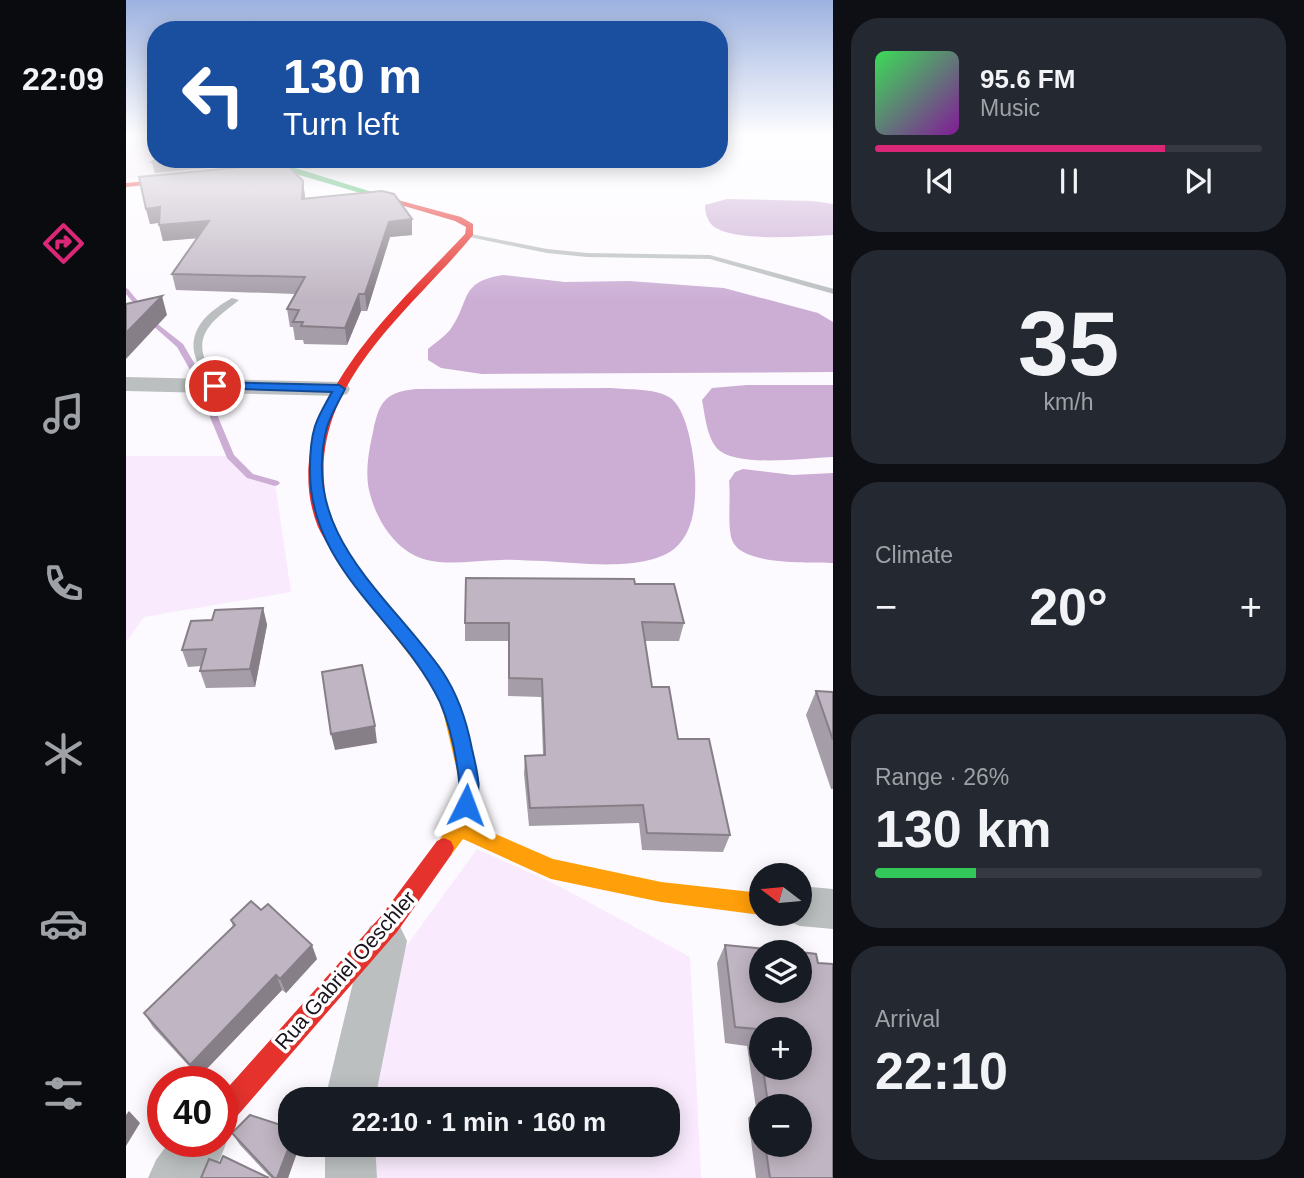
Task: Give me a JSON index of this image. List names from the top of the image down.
{
  "streets": {
    "street": ["Rua Gabriel Oeschler"]
  },
  "north": "left",
  "page": {
    "tabs": "22:09",
    "turn": ["130 m", "Turn left"],
    "song": ["95.6 FM", "Music"],
    "tile": [
      ["35", "km/h"],
      "Climate",
      ["Range · 26%", "130 km"],
      ["Arrival", "22:10"]
    ],
    "heat": ["−", "20°", "+"],
    "map_buttons": ["+", "−"],
    "limit": "40",
    "trip": "22:10 · 1 min · 160 m"
  }
}
